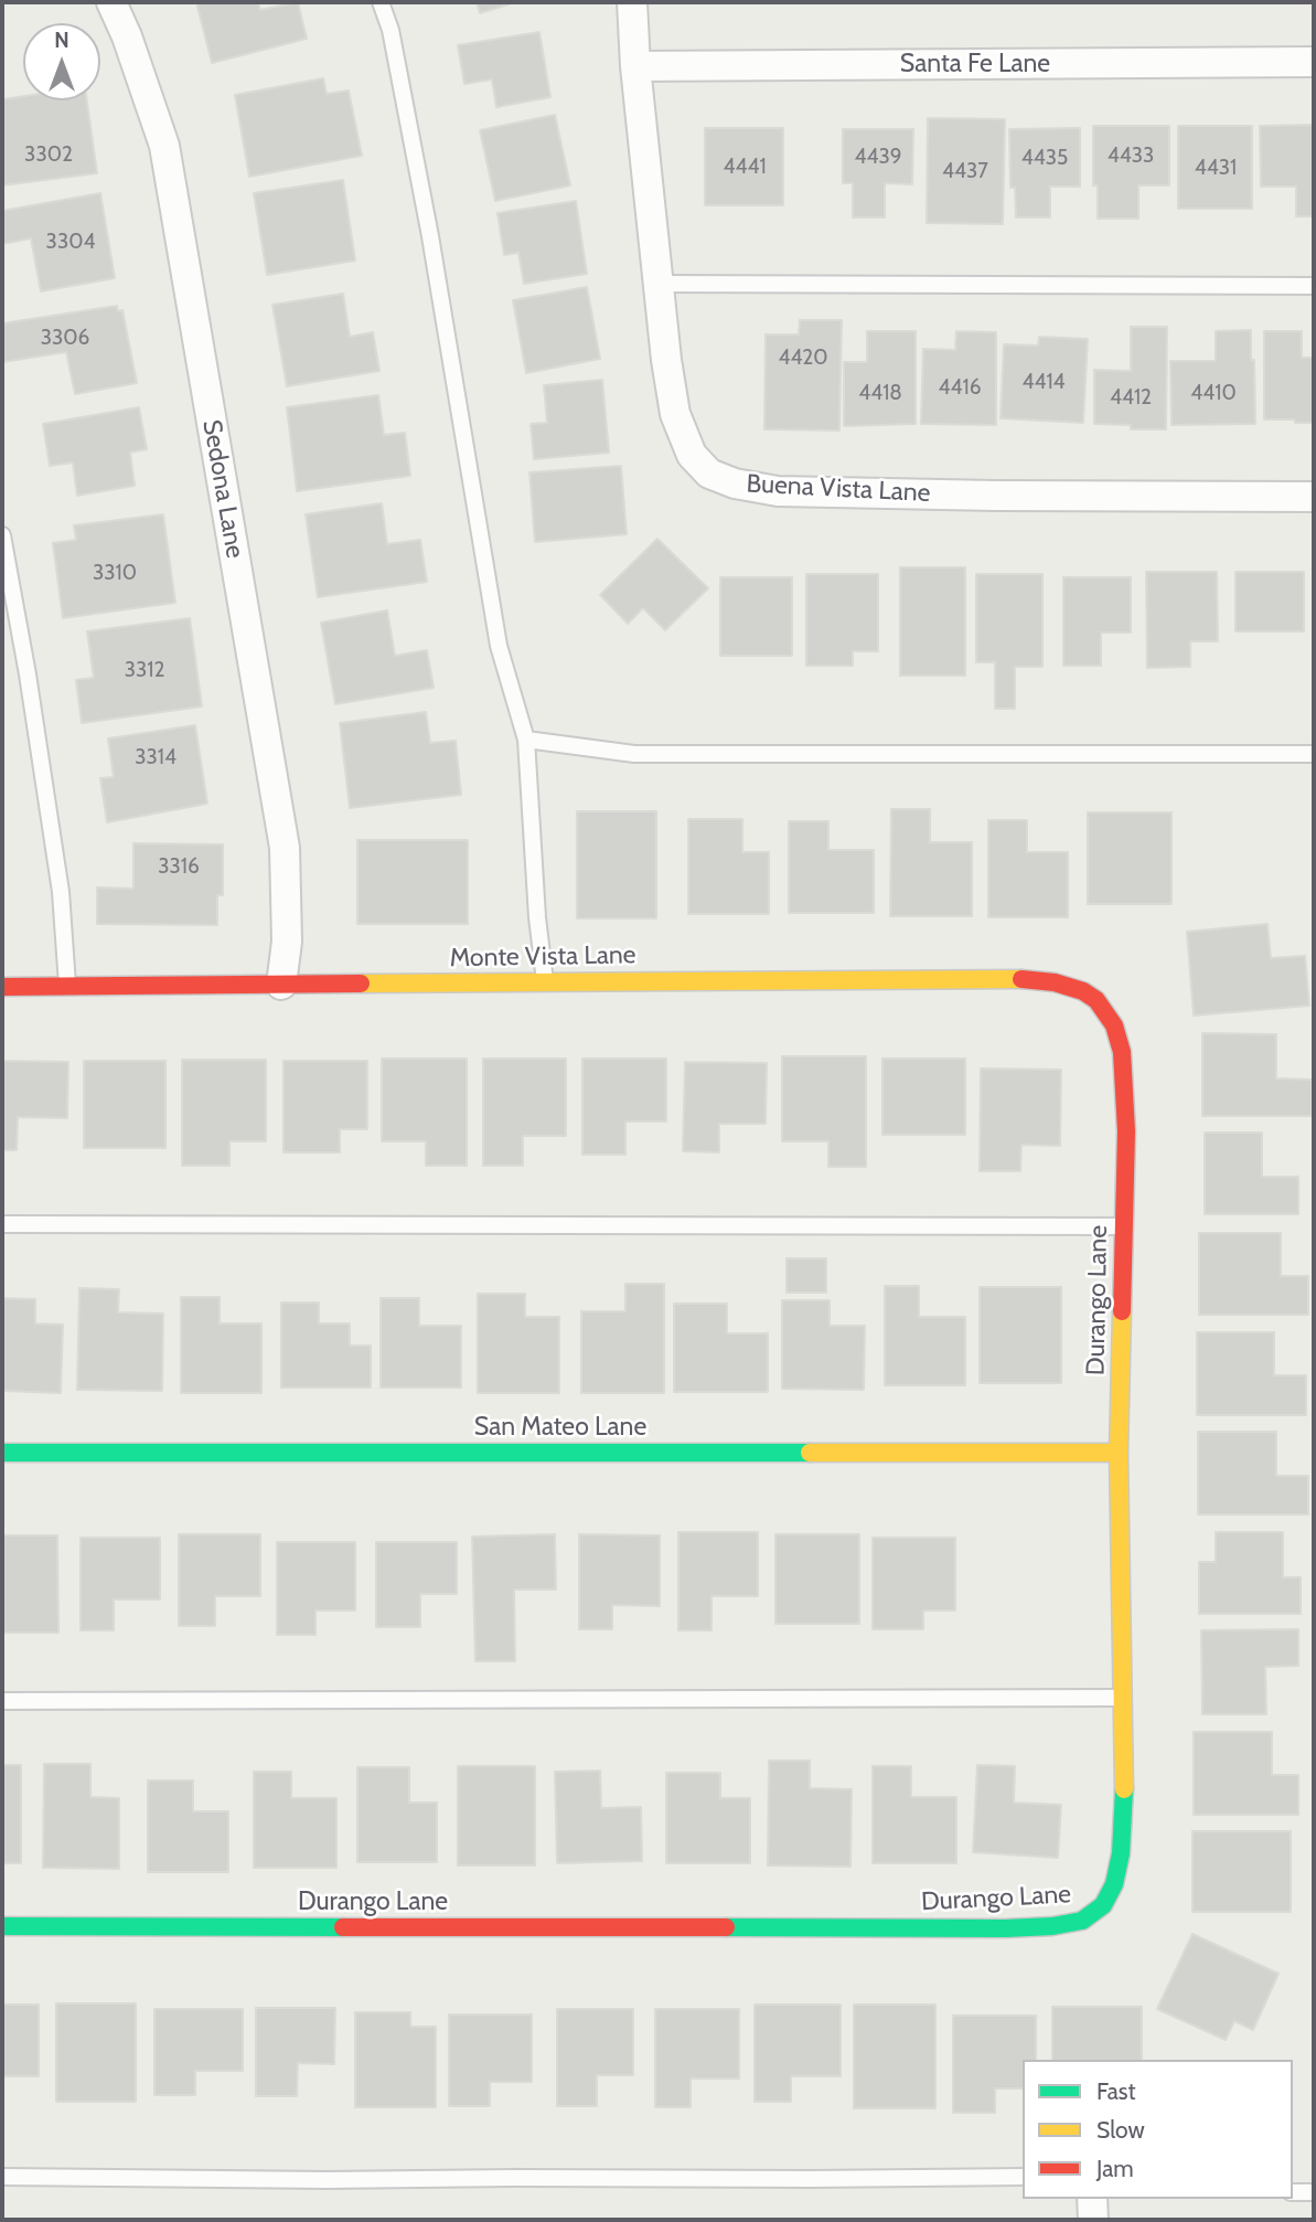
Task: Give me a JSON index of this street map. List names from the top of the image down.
{
  "streets": {
    "street": [
      "Santa Fe Lane",
      "Sedona Lane",
      "Buena Vista Lane",
      "Monte Vista Lane",
      "Durango Lane",
      "San Mateo Lane"
    ]
  },
  "crossings": [
    ["Santa Fe Lane", "Buena Vista Lane"],
    ["Sedona Lane", "Monte Vista Lane"],
    ["Monte Vista Lane", "Durango Lane"],
    ["Durango Lane", "San Mateo Lane"]
  ],
  "house_numbers": [
    "3302",
    "4433",
    "4439",
    "4435",
    "4441",
    "4431",
    "4437",
    "3304",
    "3306",
    "4420",
    "4414",
    "4416",
    "4418",
    "4410",
    "4412",
    "3310",
    "3312",
    "3314",
    "3316"
  ],
  "legend": ["Fast", "Slow", "Jam"],
  "north": "top"
}
